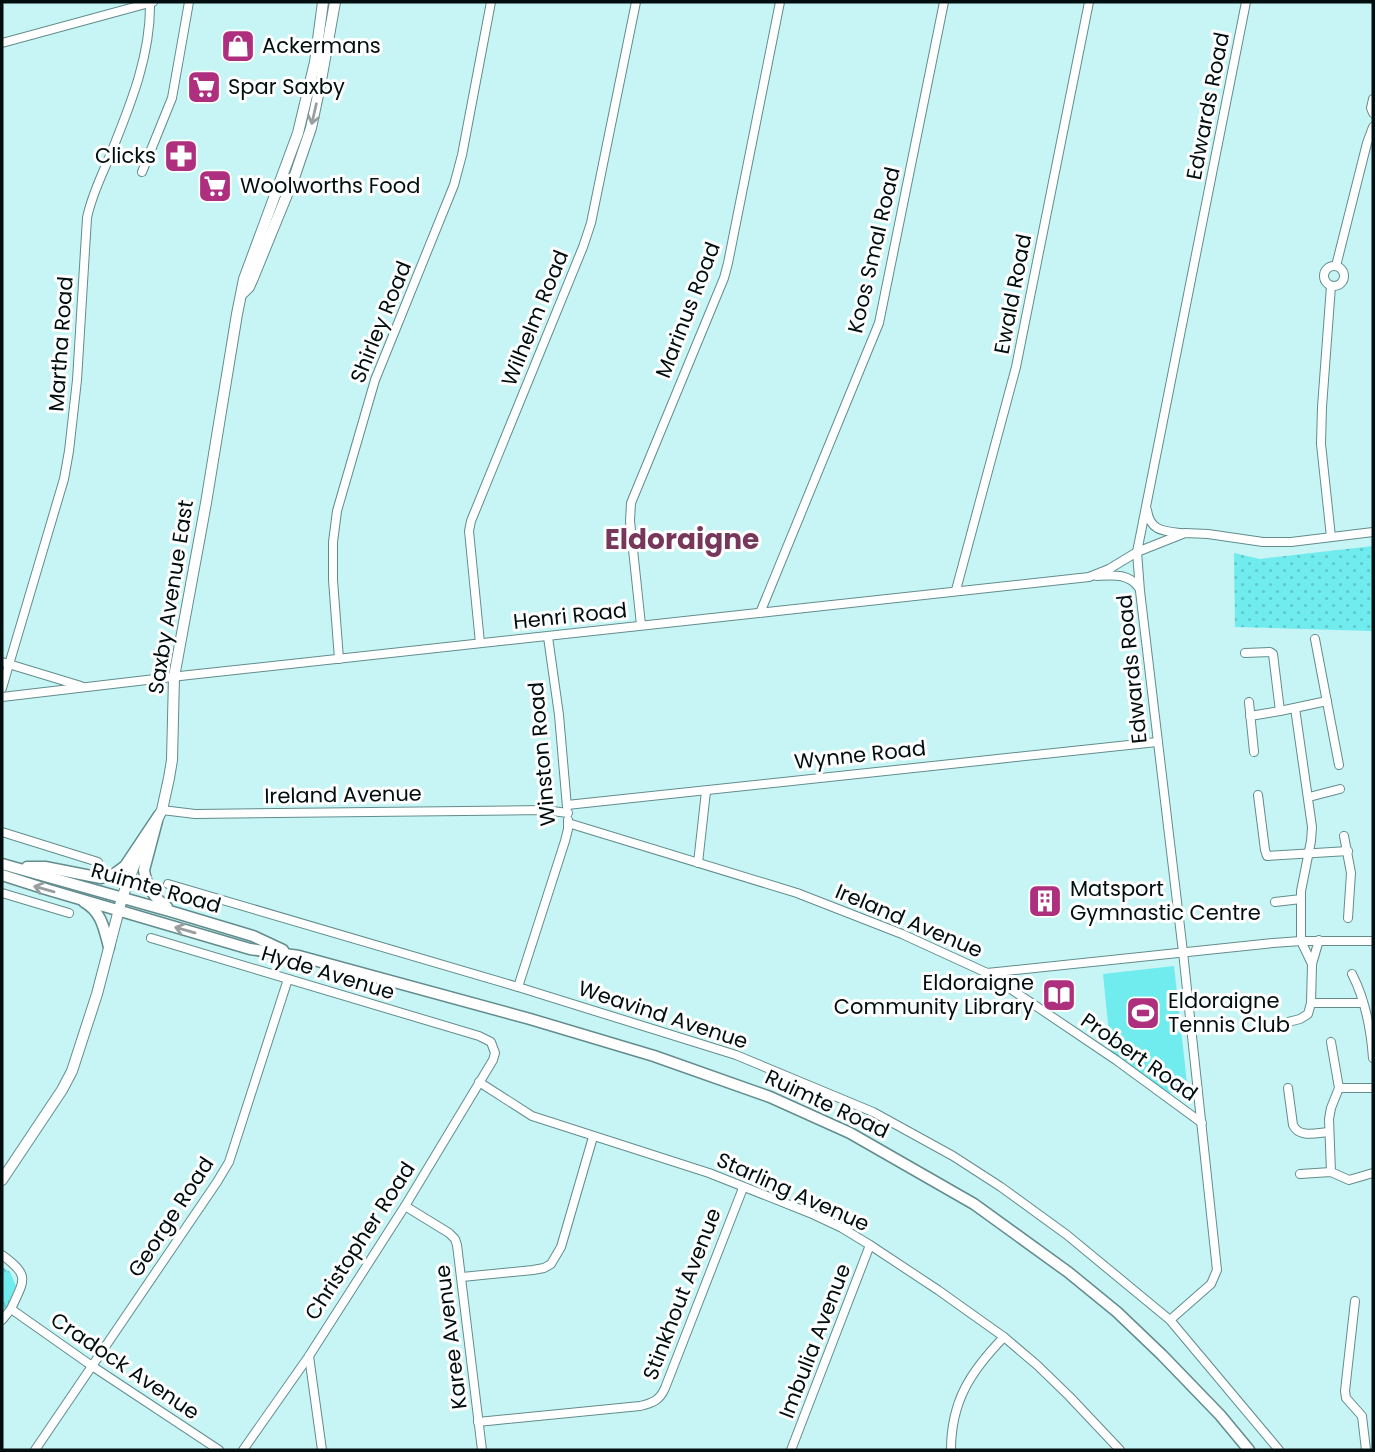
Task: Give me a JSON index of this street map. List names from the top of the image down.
{
  "streets": {
    "main road": ["Ruimte Road"],
    "street": [
      "Edwards Road",
      "Koos Smal Road",
      "Ewald Road",
      "Marinus Road",
      "Wilhelm Road",
      "Shirley Road",
      "Martha Road",
      "Saxby Avenue East",
      "Henri Road",
      "Winston Road",
      "Wynne Road",
      "Ireland Avenue",
      "Hyde Avenue",
      "Weavind Avenue",
      "Probert Road",
      "Starling Avenue",
      "George Road",
      "Christopher Road",
      "Stinkhout Avenue",
      "Karee Avenue",
      "Imbulia Avenue",
      "Cradock Avenue"
    ]
  },
  "crossings": [
    ["Edwards Road", "Henri Road"],
    ["Edwards Road", "Wynne Road"],
    ["Edwards Road", "Ireland Avenue"],
    ["Edwards Road", "Weavind Avenue"],
    ["Edwards Road", "Probert Road"],
    ["Koos Smal Road", "Henri Road"],
    ["Ewald Road", "Henri Road"],
    ["Marinus Road", "Henri Road"],
    ["Wilhelm Road", "Henri Road"],
    ["Shirley Road", "Henri Road"],
    ["Saxby Avenue East", "Henri Road"],
    ["Saxby Avenue East", "Ireland Avenue"],
    ["Saxby Avenue East", "Ruimte Road"],
    ["Henri Road", "Winston Road"],
    ["Winston Road", "Wynne Road"],
    ["Winston Road", "Ireland Avenue"],
    ["Winston Road", "Weavind Avenue"],
    ["Wynne Road", "Ireland Avenue"],
    ["Ireland Avenue", "Probert Road"],
    ["Hyde Avenue", "George Road"],
    ["Hyde Avenue", "Christopher Road"],
    ["Starling Avenue", "Christopher Road"],
    ["Starling Avenue", "Stinkhout Avenue"],
    ["Starling Avenue", "Imbulia Avenue"],
    ["George Road", "Cradock Avenue"],
    ["Christopher Road", "Karee Avenue"],
    ["Stinkhout Avenue", "Karee Avenue"]
  ],
  "districts": ["Eldoraigne"],
  "places": {
    "shop": ["Ackermans"],
    "supermarket": ["Spar Saxby", "Woolworths Food"],
    "pharmacy": ["Clicks"],
    "building": ["Matsport Gymnastic Centre"],
    "library": ["Eldoraigne Community Library"],
    "sports": ["Eldoraigne Tennis Club"]
  }
}
